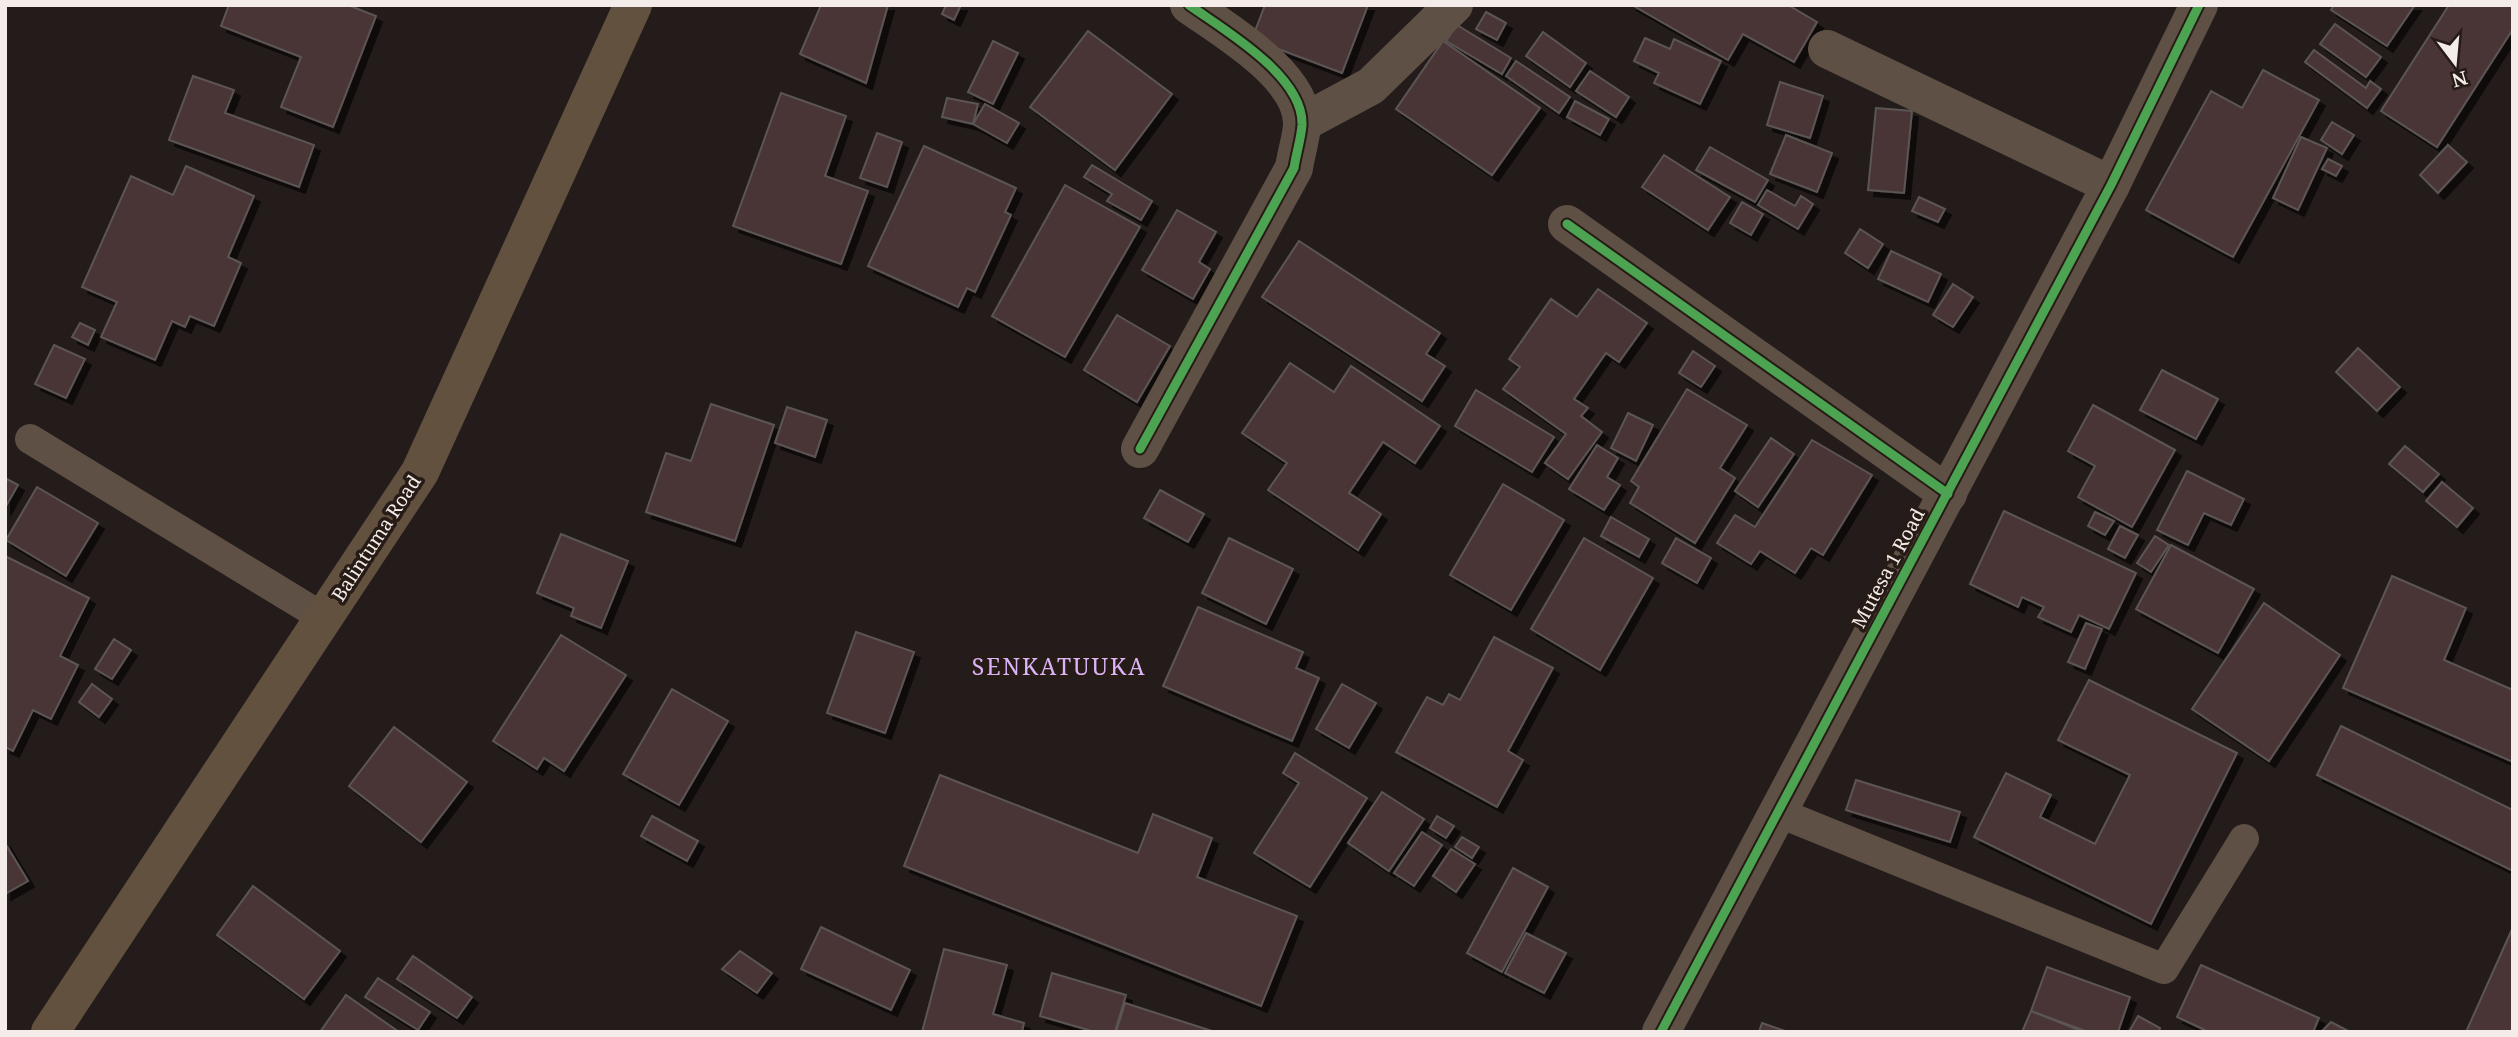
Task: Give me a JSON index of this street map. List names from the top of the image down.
{
  "streets": {
    "main road": ["Balintuma Road"],
    "street": ["Mutesa 1 Road"]
  },
  "districts": ["SENKATUUKA"],
  "north": "bottom"
}
